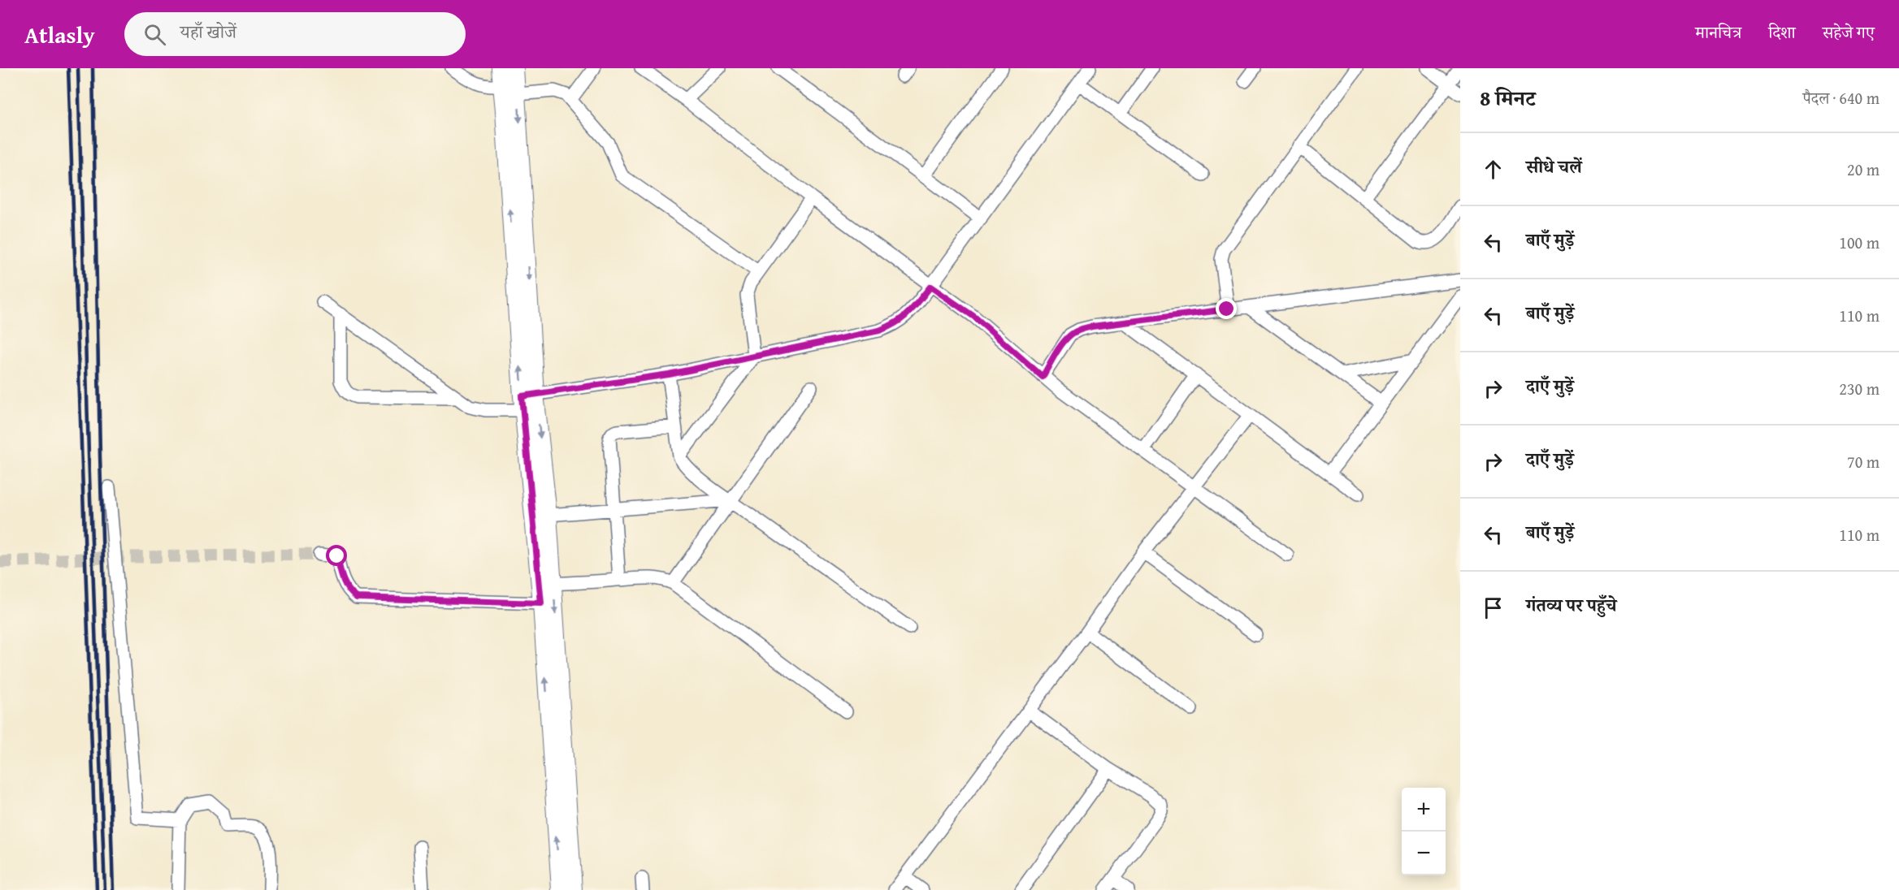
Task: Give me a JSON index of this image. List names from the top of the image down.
{
  "page": {
    "header": "Atlasly",
    "search": "यहाँ खोजें",
    "nav": ["मानचित्र", "दिशा", "सहेजे गए"],
    "heading": ["8 मिनट", "पैदल · 640 m"],
    "list": [
      ["सीधे चलें", "20 m"],
      ["बाएँ मुड़ें", "100 m"],
      ["बाएँ मुड़ें", "110 m"],
      ["दाएँ मुड़ें", "230 m"],
      ["दाएँ मुड़ें", "70 m"],
      ["बाएँ मुड़ें", "110 m"],
      "गंतव्य पर पहुँचे"
    ],
    "map_buttons": ["+", "−"]
  }
}
